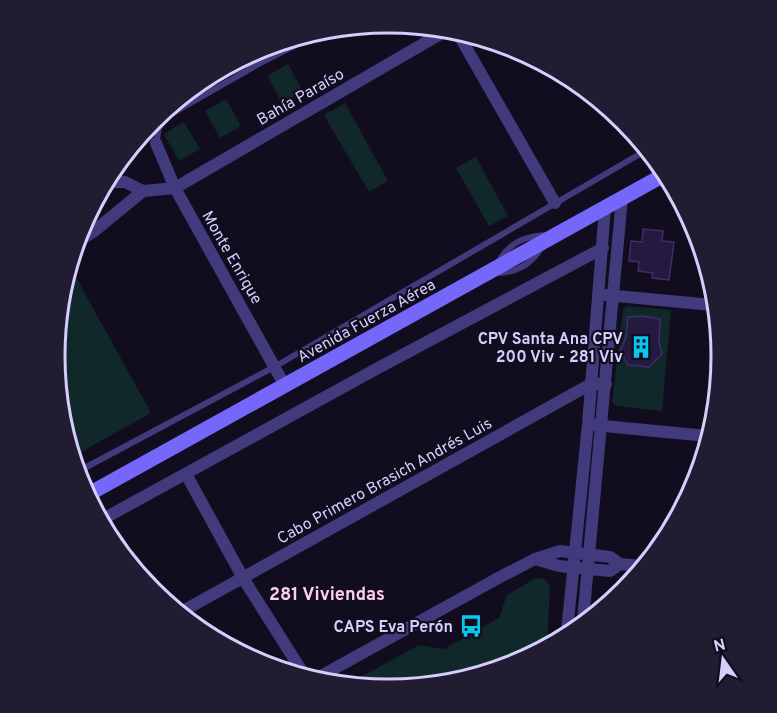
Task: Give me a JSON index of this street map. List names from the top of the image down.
{
  "streets": {
    "main road": ["Avenida Fuerza Aérea"],
    "street": ["Bahía Paraíso", "Monte Enrique", "Cabo Primero Brasich Andrés Luis"]
  },
  "crossings": [
    ["Bahía Paraíso", "Monte Enrique"],
    ["Monte Enrique", "Avenida Fuerza Aérea"]
  ],
  "districts": ["281 Viviendas"],
  "places": {
    "building": ["CPV Santa Ana CPV 200 Viv - 281 Viv"],
    "bus stop": ["CAPS Eva Perón"]
  },
  "north": "top"
}
